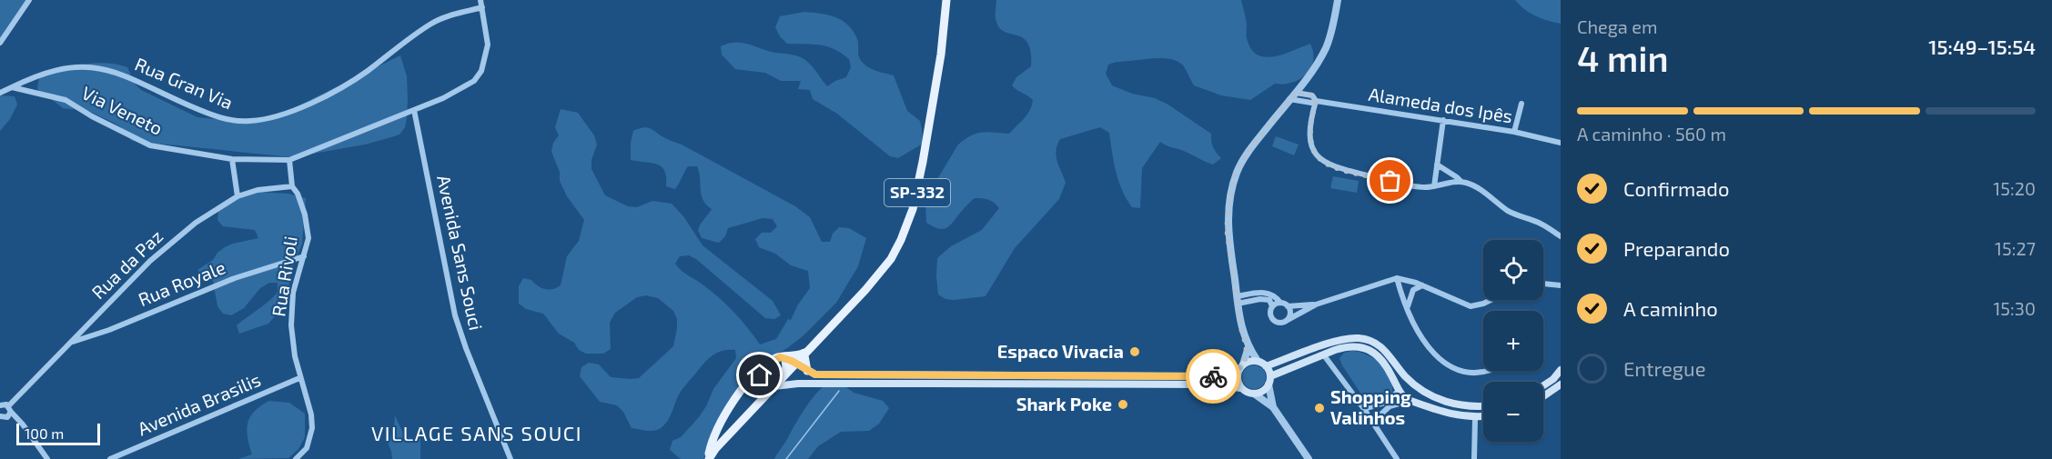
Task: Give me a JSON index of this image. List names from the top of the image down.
{
  "streets": {
    "main road": ["SP-332"],
    "street": [
      "Rua Gran Via",
      "Alameda dos Ipês",
      "Via Veneto",
      "Avenida Sans Souci",
      "Rua da Paz",
      "Rua Rivoli",
      "Rua Royale",
      "Avenida Brasilis"
    ]
  },
  "crossings": [
    ["Rua Gran Via", "Via Veneto"],
    ["Via Veneto", "Avenida Sans Souci"],
    ["Via Veneto", "Rua Rivoli"],
    ["Rua da Paz", "Rua Rivoli"],
    ["Rua da Paz", "Rua Royale"],
    ["Rua Rivoli", "Rua Royale"],
    ["Rua Rivoli", "Avenida Brasilis"]
  ],
  "districts": ["VILLAGE SANS SOUCI"],
  "places": ["Espaco Vivacia", "Shark Poke", "Shopping Valinhos"],
  "scale_bar": "100 m",
  "page": {
    "heading": ["4 min", "Chega em", "15:49–15:54"],
    "bar": "A caminho · 560 m",
    "list": [
      ["Confirmado", "15:20"],
      ["Preparando", "15:27"],
      ["A caminho", "15:30"],
      "Entregue"
    ],
    "map_buttons": ["+", "−"],
    "scale": "100 m"
  }
}
